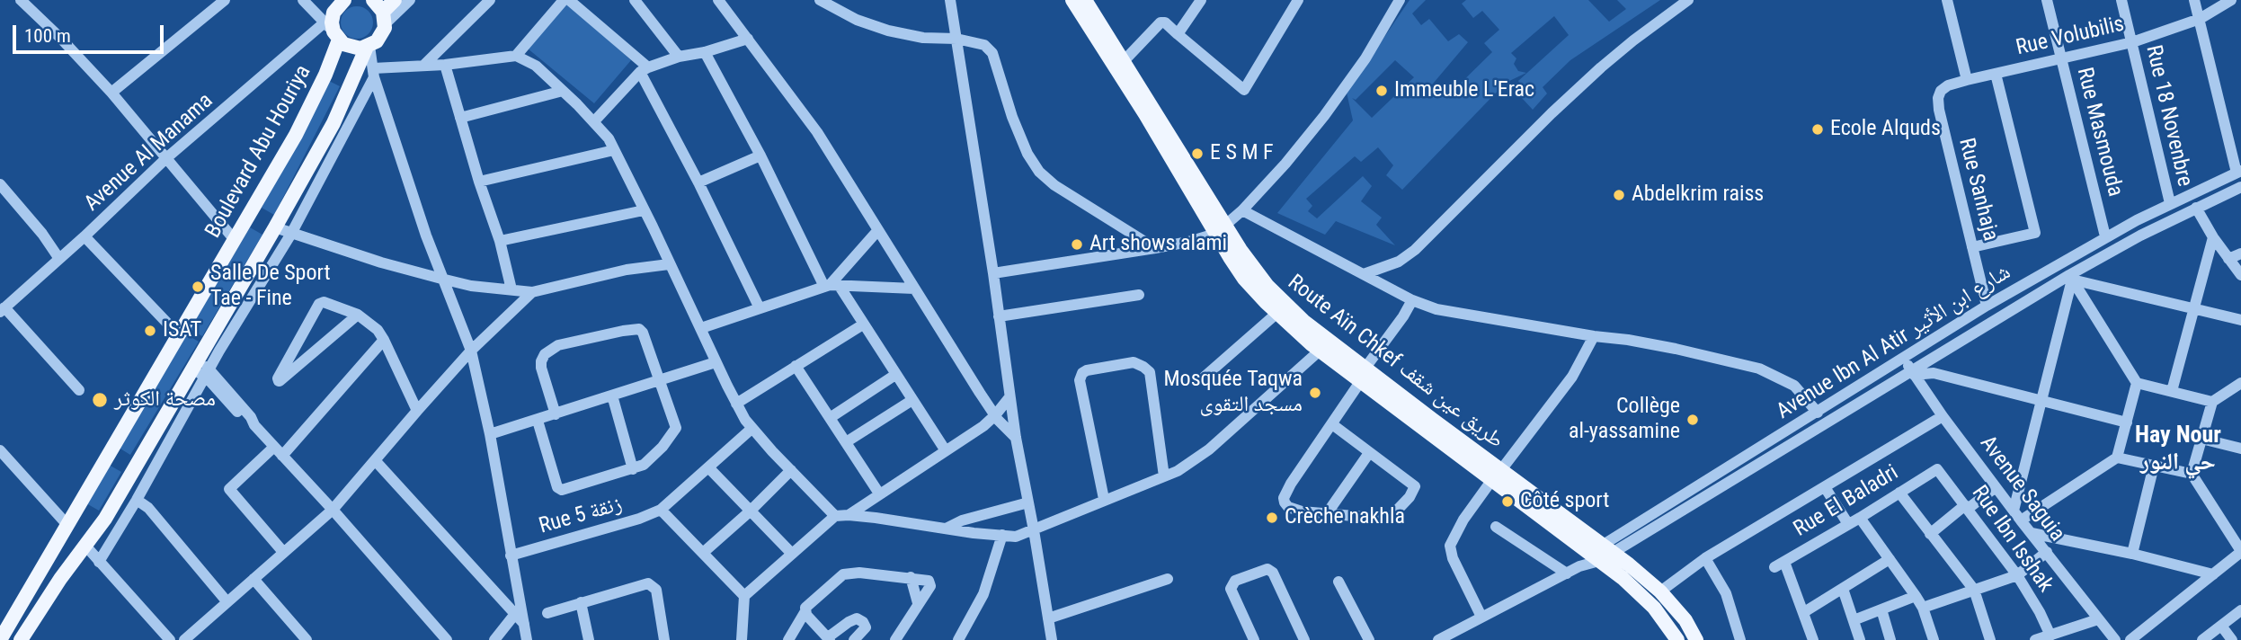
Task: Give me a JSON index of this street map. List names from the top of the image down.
{
  "streets": {
    "main road": ["Boulevard Abu Houriya", "Route Aïn Chkef طريق عين شقف"],
    "street": [
      "Rue Volubilis",
      "Rue 18 Novenbre",
      "Rue Masmouda",
      "Avenue Al Manama",
      "Rue Sanhaja",
      "Avenue Ibn Al Atir شارع ابن الأثير",
      "Avenue Saguia",
      "Rue El Baladri",
      "Rue 5 زنقة",
      "Rue Ibn Isshak"
    ]
  },
  "crossings": [
    ["Rue Volubilis", "Rue 18 Novenbre"],
    ["Rue Volubilis", "Rue Masmouda"],
    ["Rue Volubilis", "Rue Sanhaja"],
    ["Rue 18 Novenbre", "Avenue Ibn Al Atir شارع ابن الأثير"],
    ["Rue Masmouda", "Avenue Ibn Al Atir شارع ابن الأثير"],
    ["Boulevard Abu Houriya", "Avenue Al Manama"],
    ["Rue Sanhaja", "Avenue Ibn Al Atir شارع ابن الأثير"],
    ["Avenue Ibn Al Atir شارع ابن الأثير", "Route Aïn Chkef طريق عين شقف"],
    ["Avenue Ibn Al Atir شارع ابن الأثير", "Avenue Saguia"],
    ["Rue El Baladri", "Rue Ibn Isshak"]
  ],
  "districts": ["Hay Nour حي النور"],
  "places": [
    "Immeuble L'Erac",
    "Ecole Alquds",
    "E S M F",
    "Abdelkrim raiss",
    "Art shows alami",
    "Salle De Sport Tae - Fine",
    "ISAT",
    "Mosquée Taqwa مسجد التقوى",
    "مصحة الكوثر",
    "Collège al-yassamine",
    "Côté sport",
    "Crèche nakhla"
  ],
  "scale_bar": "100 m"
}
